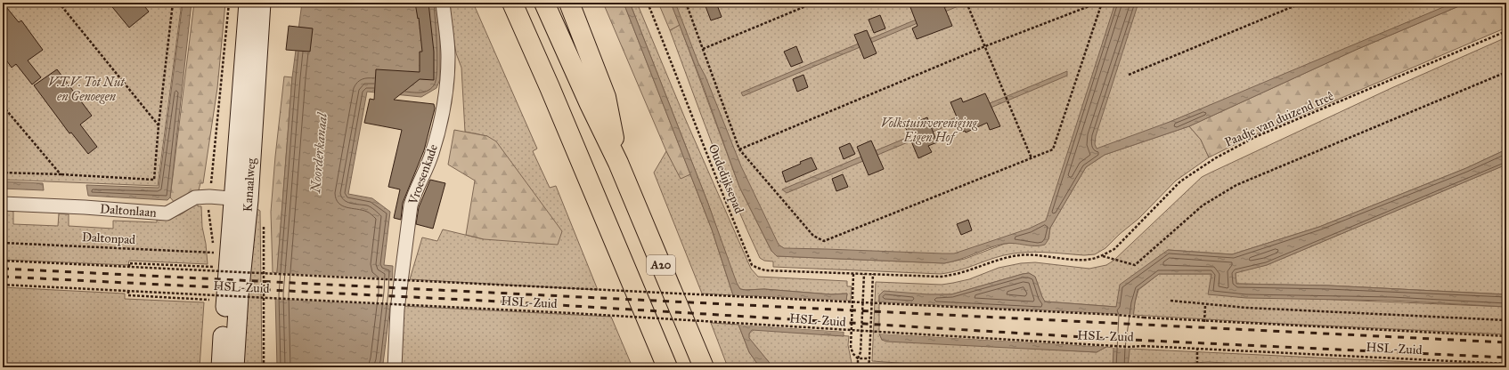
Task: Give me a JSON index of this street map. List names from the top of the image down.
{
  "streets": {
    "highway": ["A20"],
    "main road": ["Kanaalweg"],
    "street": ["Vroesenkade", "Daltonlaan"],
    "path": [
      "Paadje van duizend treê",
      "Oudedijksepad",
      "Daltonpad",
      "HSL-Zuid"
    ]
  },
  "crossings": [
    ["Paadje van duizend treê", "Oudedijksepad"],
    ["Kanaalweg", "Daltonlaan"]
  ],
  "water": ["Noorderkanaal"],
  "parks": ["V.T.V. Tot Nut en Genoegen", "Volkstuinvereniging Eigen Hof"]
}
